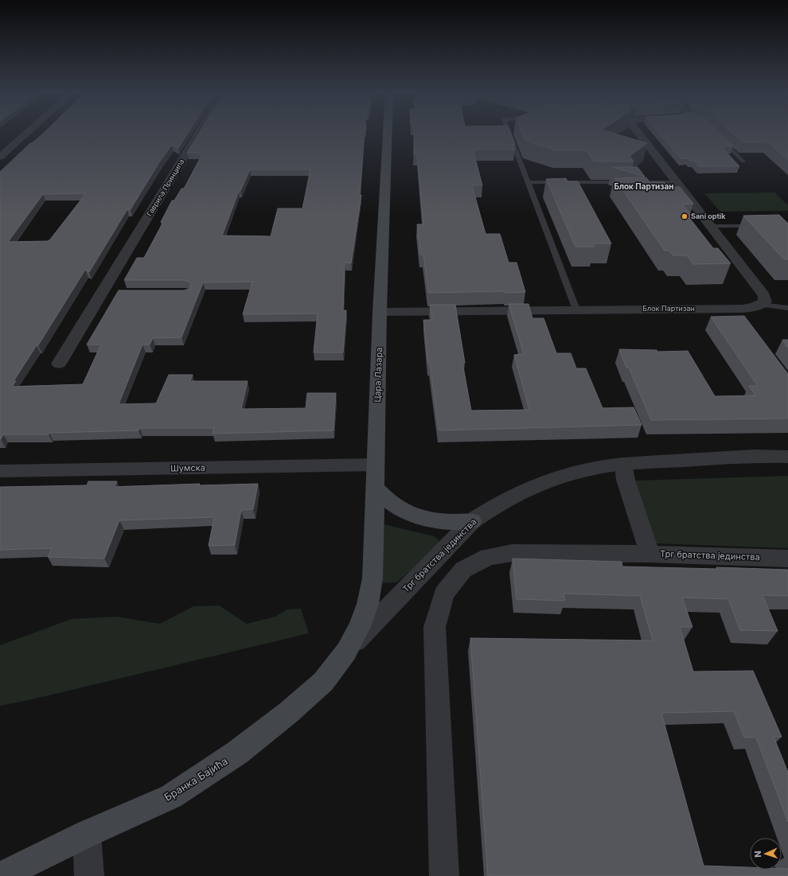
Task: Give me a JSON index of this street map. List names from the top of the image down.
{
  "streets": {
    "main road": ["Цара Лазара", "Бранка Бајића"],
    "street": [
      "Гаврила Принципа",
      "Блок Партизан",
      "Шумска",
      "Трг братства јединства"
    ]
  },
  "crossings": [
    ["Блок Партизан", "Цара Лазара"],
    ["Цара Лазара", "Шумска"],
    ["Цара Лазара", "Трг братства јединства"],
    ["Цара Лазара", "Бранка Бајића"],
    ["Трг братства јединства", "Бранка Бајића"]
  ],
  "districts": ["Блок Партизан"],
  "places": ["Sani optik"],
  "north": "left"
}
